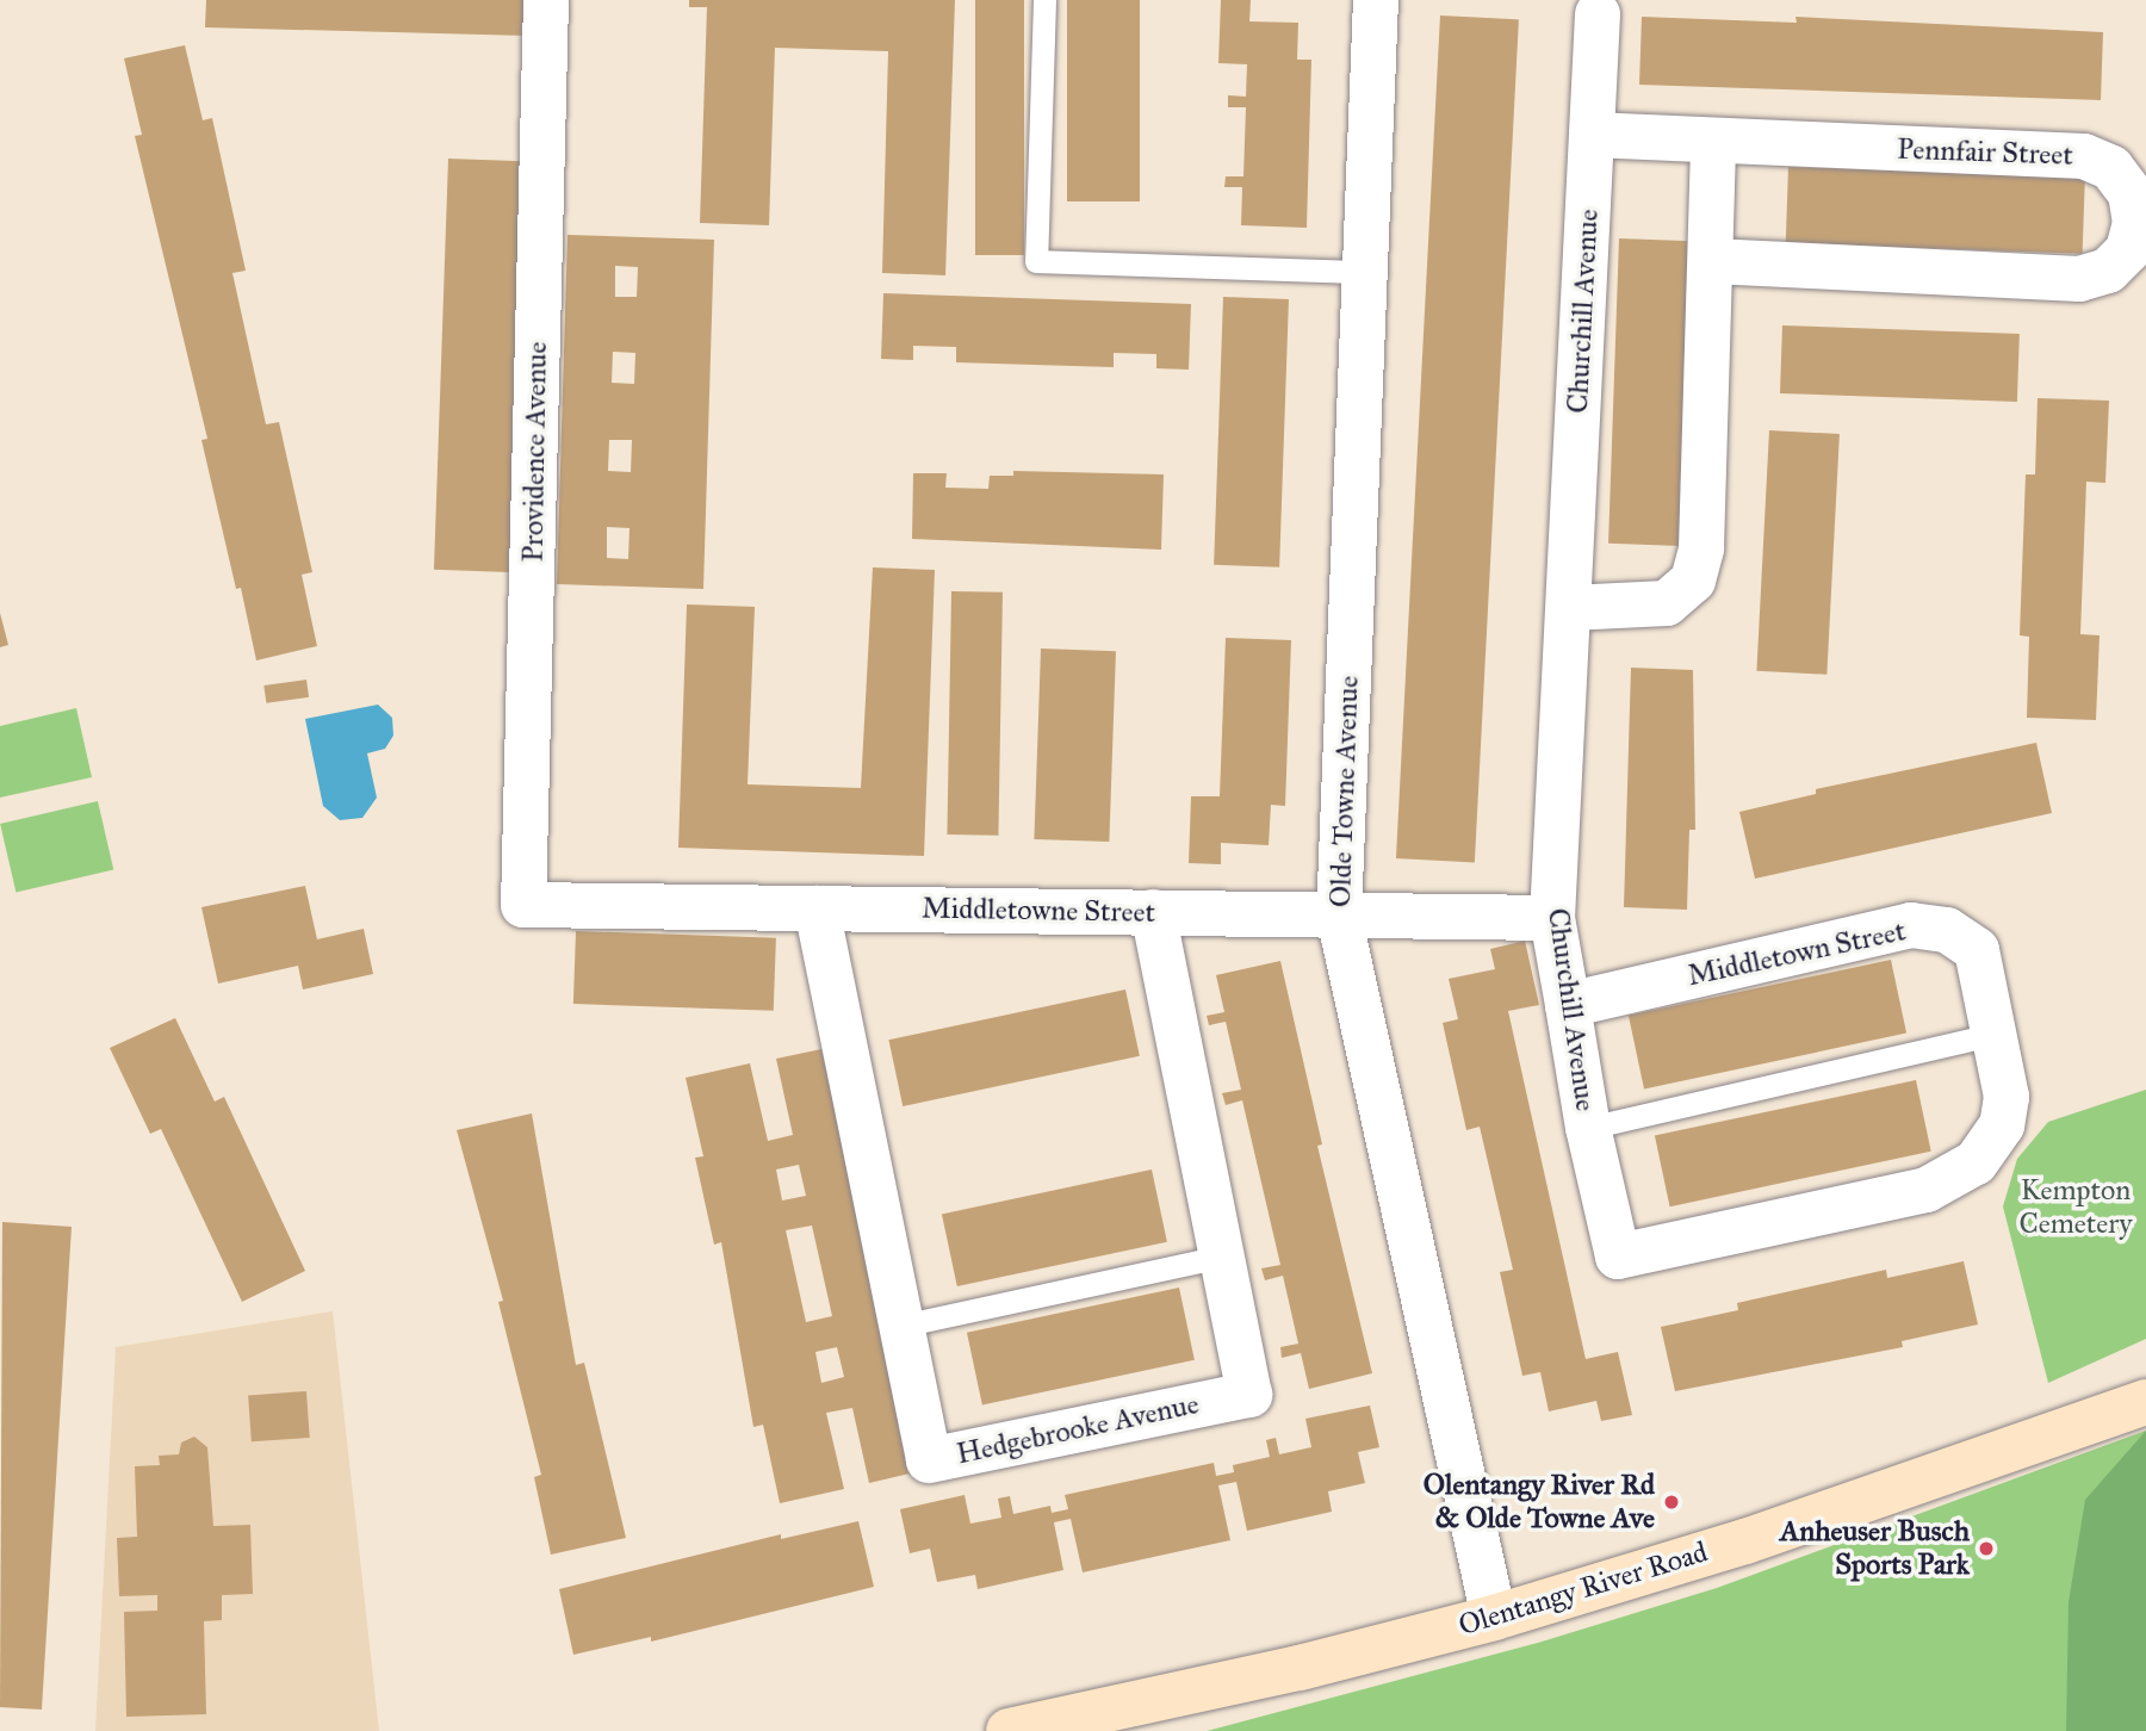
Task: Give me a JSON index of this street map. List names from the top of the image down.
{
  "streets": {
    "main road": ["Olentangy River Road"],
    "street": [
      "Pennfair Street",
      "Churchill Avenue",
      "Providence Avenue",
      "Olde Towne Avenue",
      "Middletowne Street",
      "Middletown Street",
      "Hedgebrooke Avenue"
    ]
  },
  "crossings": [
    ["Pennfair Street", "Churchill Avenue"],
    ["Churchill Avenue", "Middletowne Street"],
    ["Churchill Avenue", "Middletown Street"],
    ["Providence Avenue", "Middletowne Street"],
    ["Olde Towne Avenue", "Middletowne Street"],
    ["Olde Towne Avenue", "Olentangy River Road"],
    ["Middletowne Street", "Hedgebrooke Avenue"]
  ],
  "parks": ["Kempton Cemetery"],
  "places": ["Olentangy River Rd & Olde Towne Ave", "Anheuser Busch Sports Park"]
}
